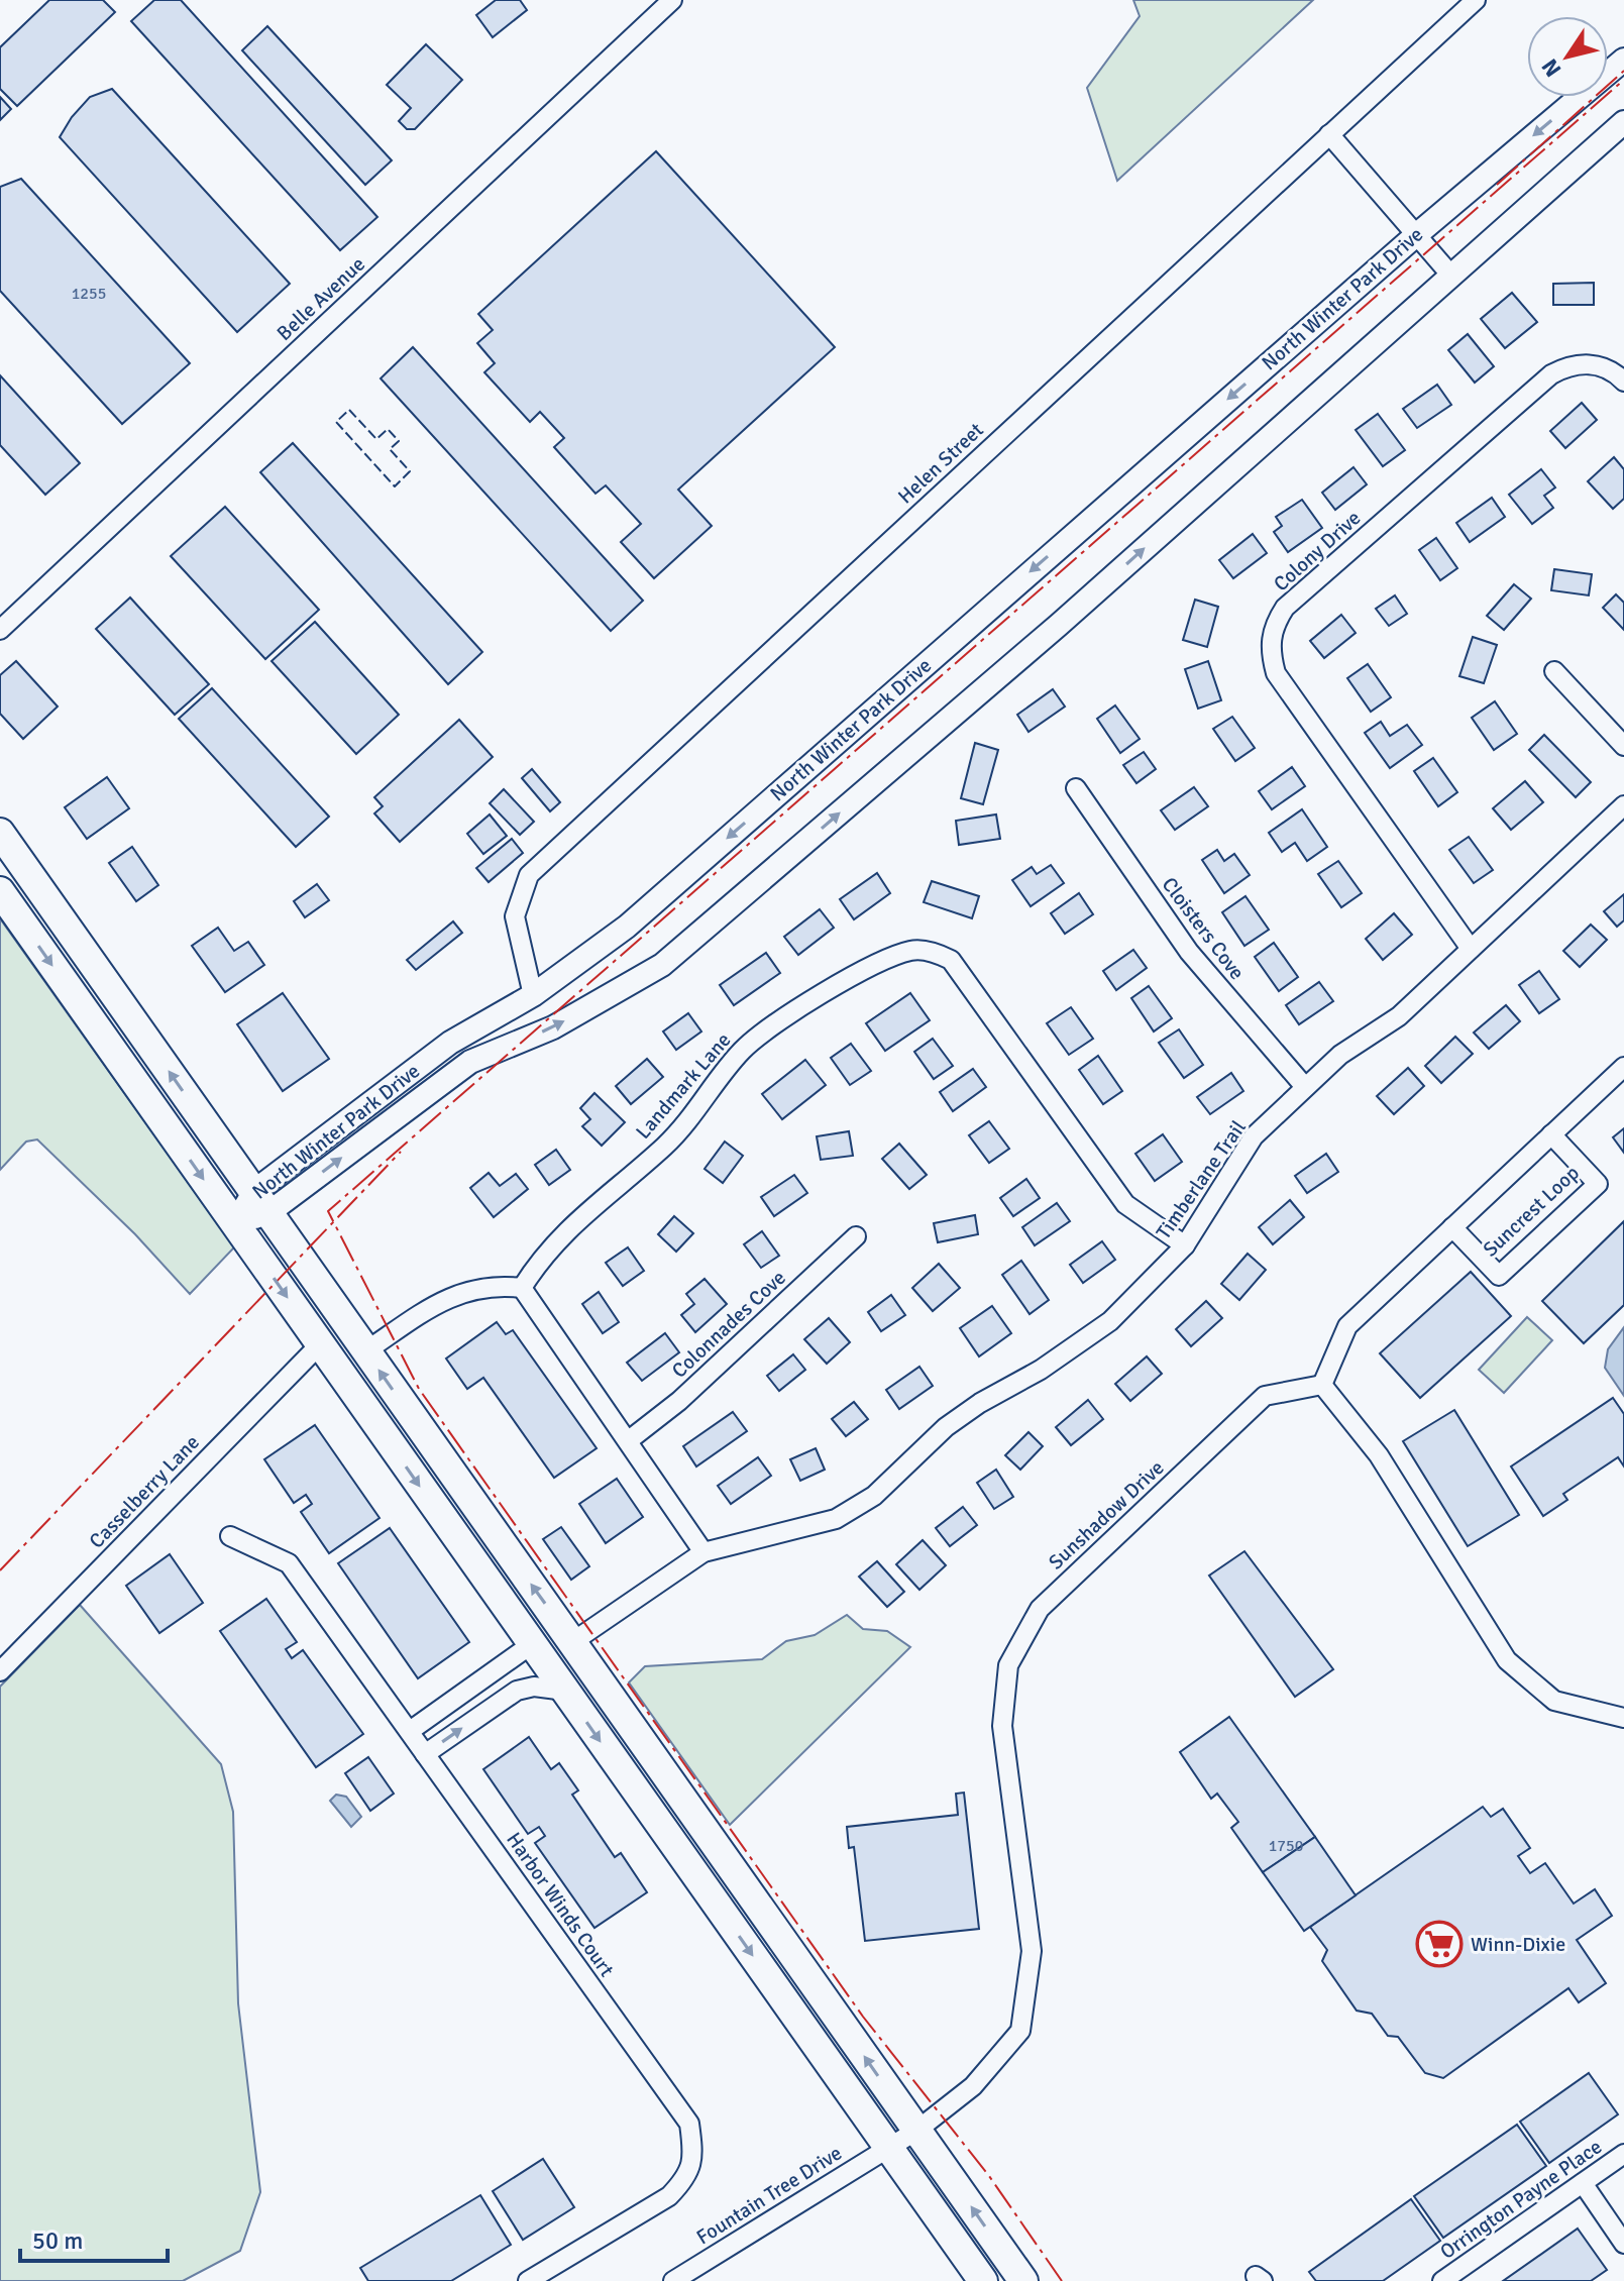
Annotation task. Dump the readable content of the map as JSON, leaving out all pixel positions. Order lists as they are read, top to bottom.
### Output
{
  "streets": {
    "street": [
      "Belle Avenue",
      "North Winter Park Drive",
      "Helen Street",
      "Colony Drive",
      "Cloisters Cove",
      "Landmark Lane",
      "Timberlane Trail",
      "Suncrest Loop",
      "Colonnades Cove",
      "Casselberry Lane",
      "Sunshadow Drive",
      "Harbor Winds Court",
      "Fountain Tree Drive",
      "Orrington Payne Place"
    ]
  },
  "crossings": [
    ["North Winter Park Drive", "Helen Street"],
    ["Colony Drive", "Timberlane Trail"],
    ["Cloisters Cove", "Timberlane Trail"],
    ["Landmark Lane", "Timberlane Trail"],
    ["Suncrest Loop", "Sunshadow Drive"],
    ["Sunshadow Drive", "Fountain Tree Drive"]
  ],
  "places": {
    "supermarket": ["Winn-Dixie"]
  },
  "house_numbers": ["1255", "1750"],
  "scale_bar": "50 m",
  "north": "bottom left"
}
